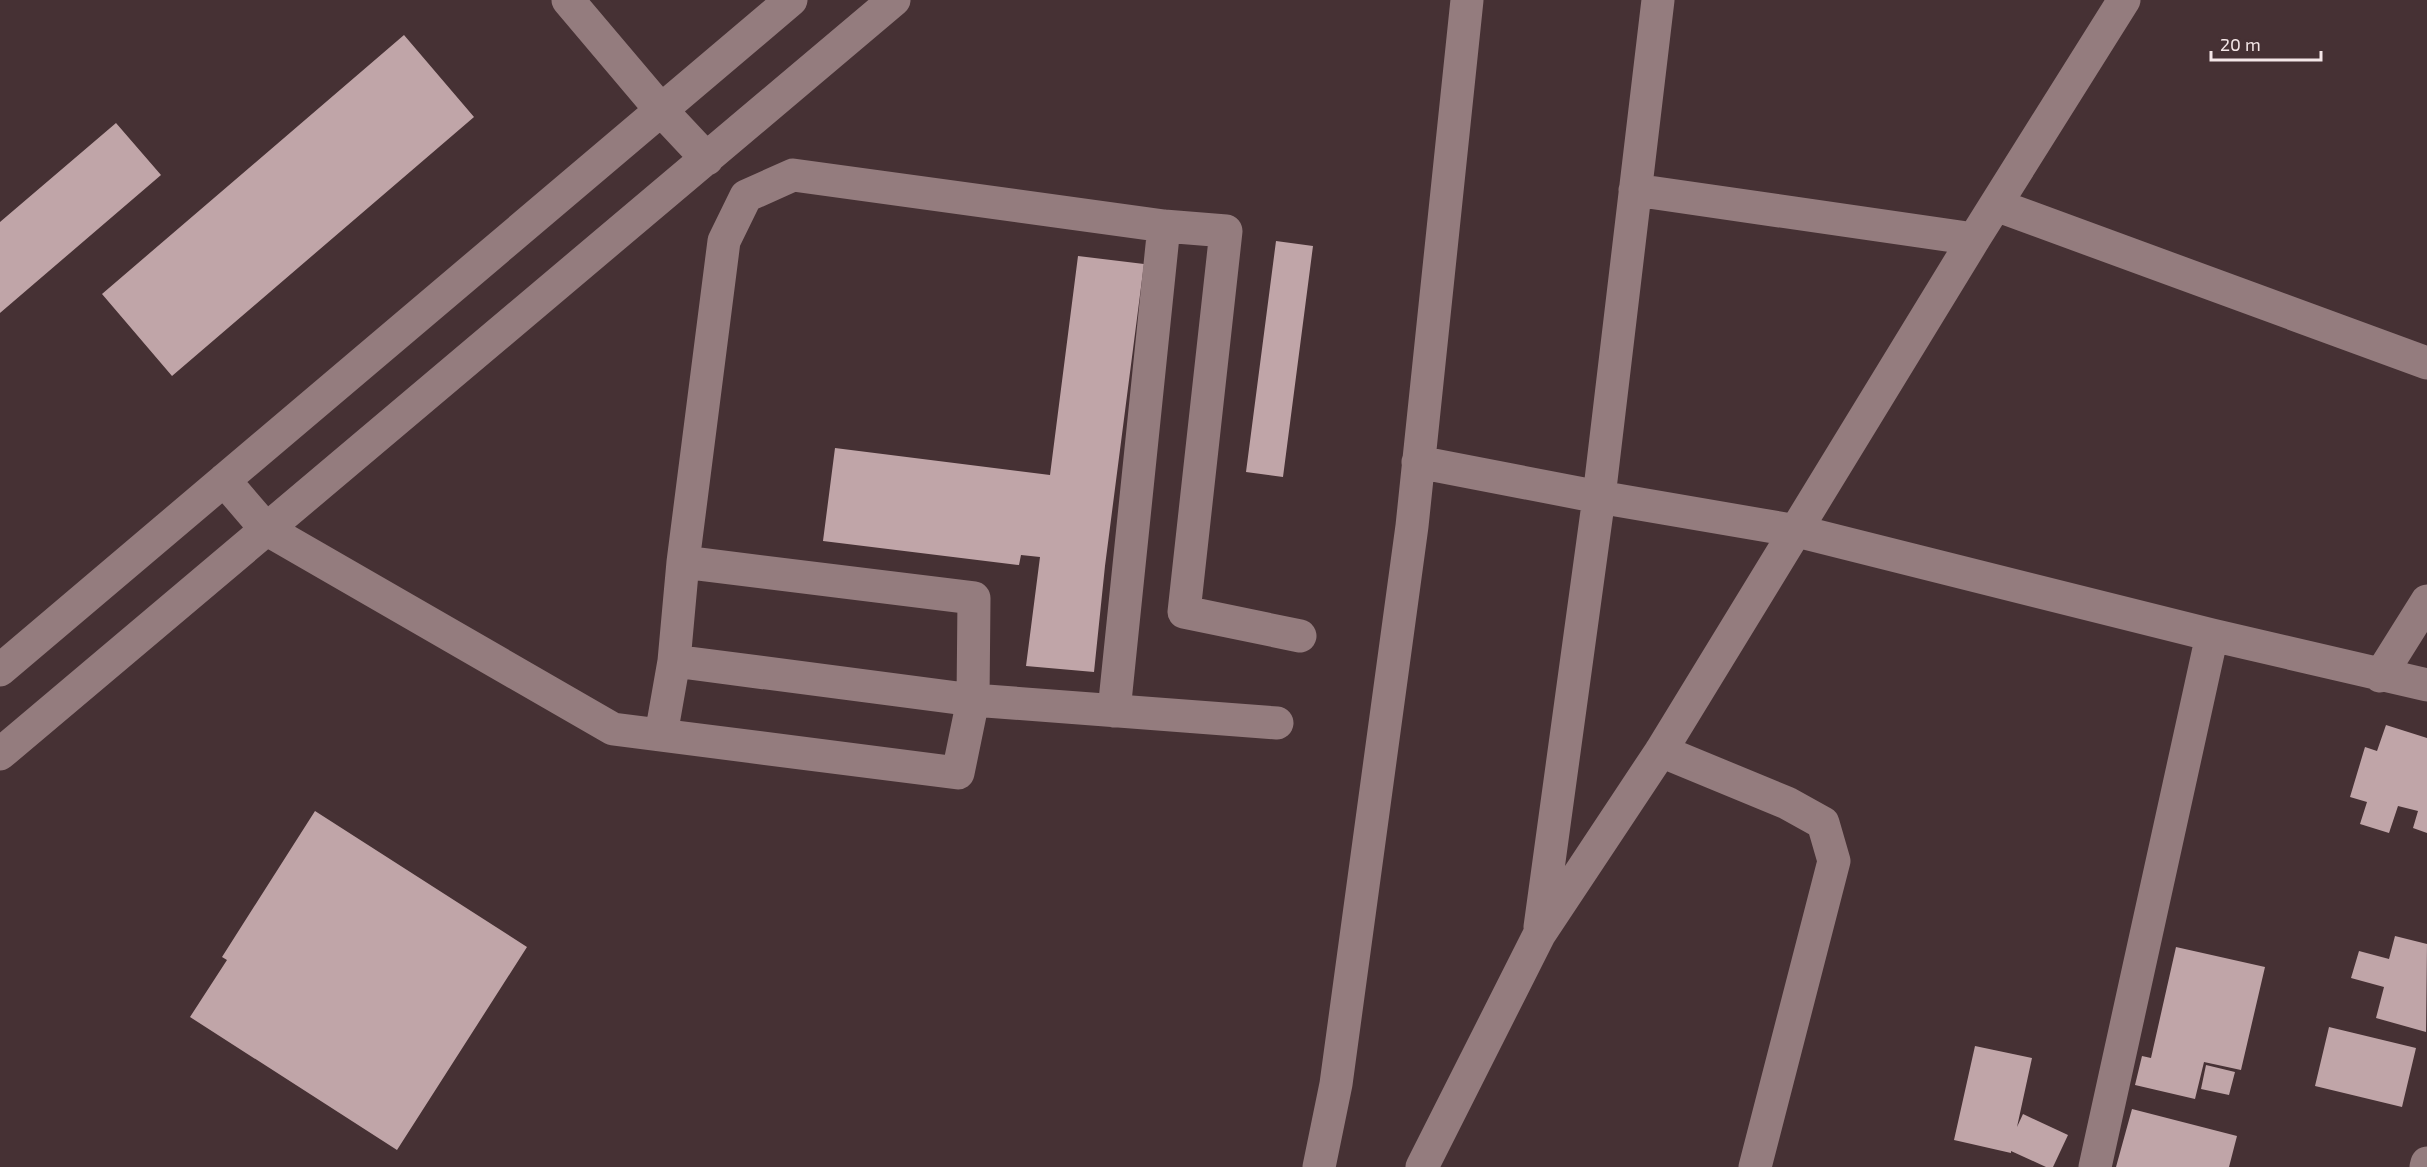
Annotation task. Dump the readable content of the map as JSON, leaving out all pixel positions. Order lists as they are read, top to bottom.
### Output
{
  "scale_bar": "20 m"
}
